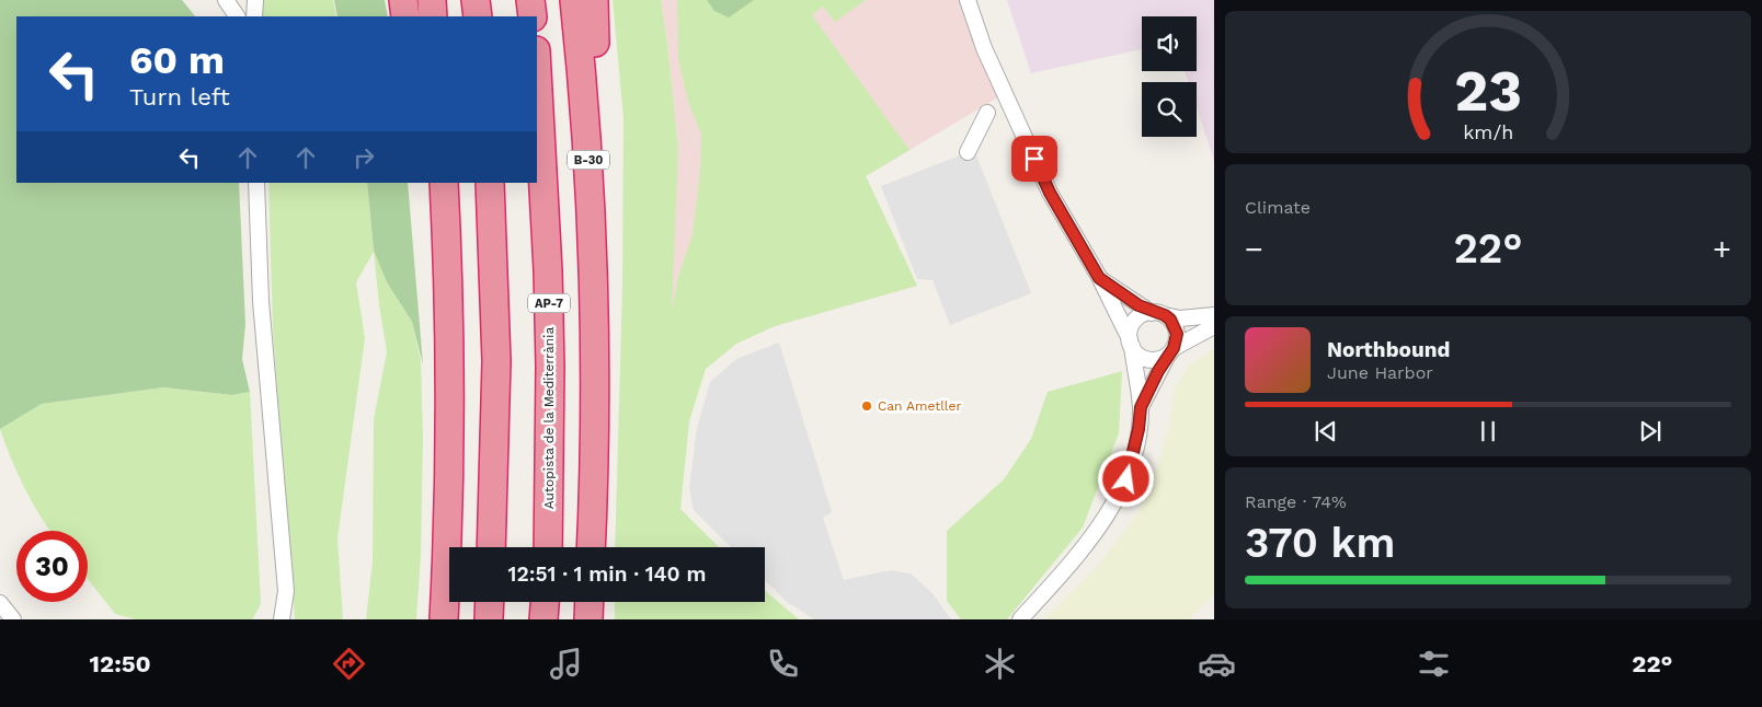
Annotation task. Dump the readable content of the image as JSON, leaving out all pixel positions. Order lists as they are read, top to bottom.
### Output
{
  "streets": {
    "highway": ["B-30", "AP-7", "Autopista de la Mediterrània"]
  },
  "places": ["Can Ametller"],
  "page": {
    "turn": ["60 m", "Turn left"],
    "tile": [
      "Climate",
      ["Range · 74%", "370 km"]
    ],
    "heat": ["−", "22°", "+"],
    "song": ["Northbound", "June Harbor"],
    "limit": "30",
    "trip": "12:51 · 1 min · 140 m",
    "tabs": ["12:50", "22°"],
    "gauge": ["23", "km/h"]
  }
}
